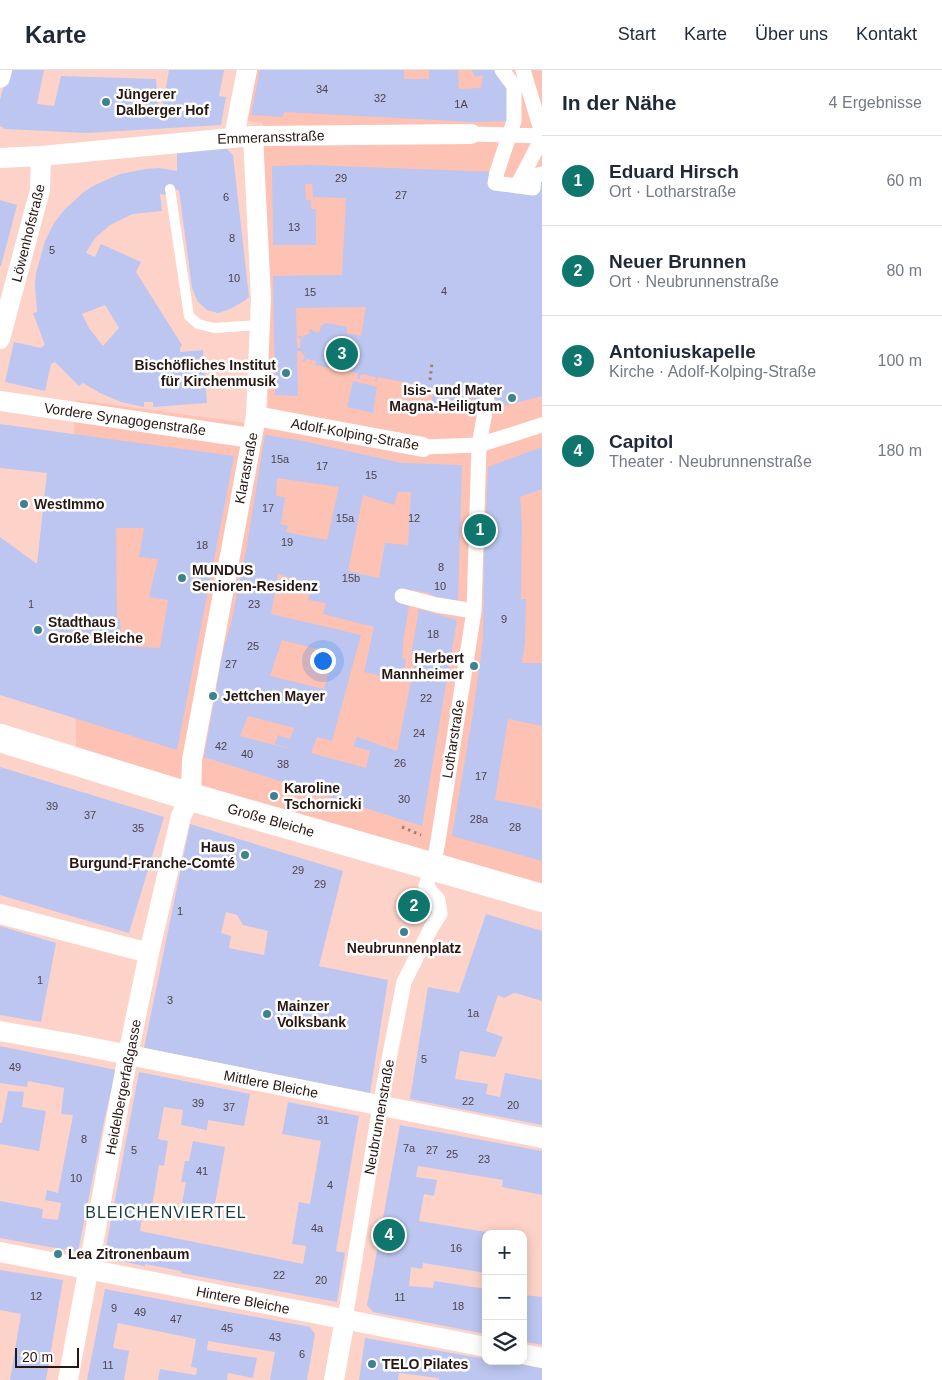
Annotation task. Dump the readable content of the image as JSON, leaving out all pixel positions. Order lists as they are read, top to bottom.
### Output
{
  "streets": {
    "main road": ["Große Bleiche"],
    "street": [
      "Emmeransstraße",
      "Löwenhofstraße",
      "Vordere Synagogenstraße",
      "Adolf-Kolping-Straße",
      "Klarastraße",
      "Lotharstraße",
      "Mittlere Bleiche",
      "Heidelbergerfaßgasse",
      "Neubrunnenstraße",
      "Hintere Bleiche"
    ]
  },
  "crossings": [
    ["Emmeransstraße", "Löwenhofstraße"],
    ["Emmeransstraße", "Klarastraße"],
    ["Vordere Synagogenstraße", "Klarastraße"],
    ["Adolf-Kolping-Straße", "Klarastraße"],
    ["Adolf-Kolping-Straße", "Lotharstraße"],
    ["Klarastraße", "Große Bleiche"],
    ["Klarastraße", "Heidelbergerfaßgasse"],
    ["Lotharstraße", "Große Bleiche"],
    ["Lotharstraße", "Neubrunnenstraße"],
    ["Große Bleiche", "Heidelbergerfaßgasse"],
    ["Große Bleiche", "Neubrunnenstraße"],
    ["Mittlere Bleiche", "Heidelbergerfaßgasse"],
    ["Mittlere Bleiche", "Neubrunnenstraße"],
    ["Heidelbergerfaßgasse", "Hintere Bleiche"],
    ["Neubrunnenstraße", "Hintere Bleiche"]
  ],
  "districts": ["BLEICHENVIERTEL"],
  "places": [
    "Jüngerer Dalberger Hof",
    "Bischöfliches Institut für Kirchenmusik",
    "Isis- und Mater Magna-Heiligtum",
    "WestImmo",
    "MUNDUS Senioren-Residenz",
    "Stadthaus Große Bleiche",
    "Herbert Mannheimer",
    "Jettchen Mayer",
    "Karoline Tschornicki",
    "Haus Burgund-Franche-Comté",
    "Neubrunnenplatz",
    "Mainzer Volksbank",
    "Lea Zitronenbaum",
    "TELO Pilates"
  ],
  "house_numbers": [
    "34",
    "32",
    "1A",
    "29",
    "27",
    "6",
    "13",
    "8",
    "5",
    "10",
    "4",
    "15",
    "15a",
    "17",
    "15",
    "17",
    "15a",
    "12",
    "19",
    "18",
    "8",
    "15b",
    "10",
    "1",
    "23",
    "9",
    "18",
    "25",
    "27",
    "22",
    "24",
    "42",
    "40",
    "26",
    "38",
    "17",
    "30",
    "39",
    "37",
    "28a",
    "28",
    "35",
    "29",
    "29",
    "1",
    "1",
    "3",
    "1a",
    "5",
    "49",
    "22",
    "39",
    "20",
    "37",
    "31",
    "8",
    "7a",
    "5",
    "27",
    "25",
    "23",
    "41",
    "10",
    "4",
    "4a",
    "16",
    "22",
    "20",
    "12",
    "11",
    "18",
    "9",
    "49",
    "47",
    "45",
    "43",
    "6",
    "11"
  ],
  "scale_bar": "20 m",
  "page": {
    "header": "Karte",
    "nav": [
      "Start",
      "Karte",
      "Über uns",
      "Kontakt"
    ],
    "heading": ["In der Nähe", "4 Ergebnisse"],
    "list": [
      {
        "mark": "1",
        "name": "Eduard Hirsch",
        "note": "Ort · Lotharstraße",
        "value": "60 m"
      },
      {
        "mark": "2",
        "name": "Neuer Brunnen",
        "note": "Ort · Neubrunnenstraße",
        "value": "80 m"
      },
      {
        "mark": "3",
        "name": "Antoniuskapelle",
        "note": "Kirche · Adolf-Kolping-Straße",
        "value": "100 m"
      },
      {
        "mark": "4",
        "name": "Capitol",
        "note": "Theater · Neubrunnenstraße",
        "value": "180 m"
      }
    ],
    "pins": [
      "3",
      "1",
      "2",
      "4"
    ],
    "map_buttons": ["+", "−"],
    "scale": "20 m"
  }
}
